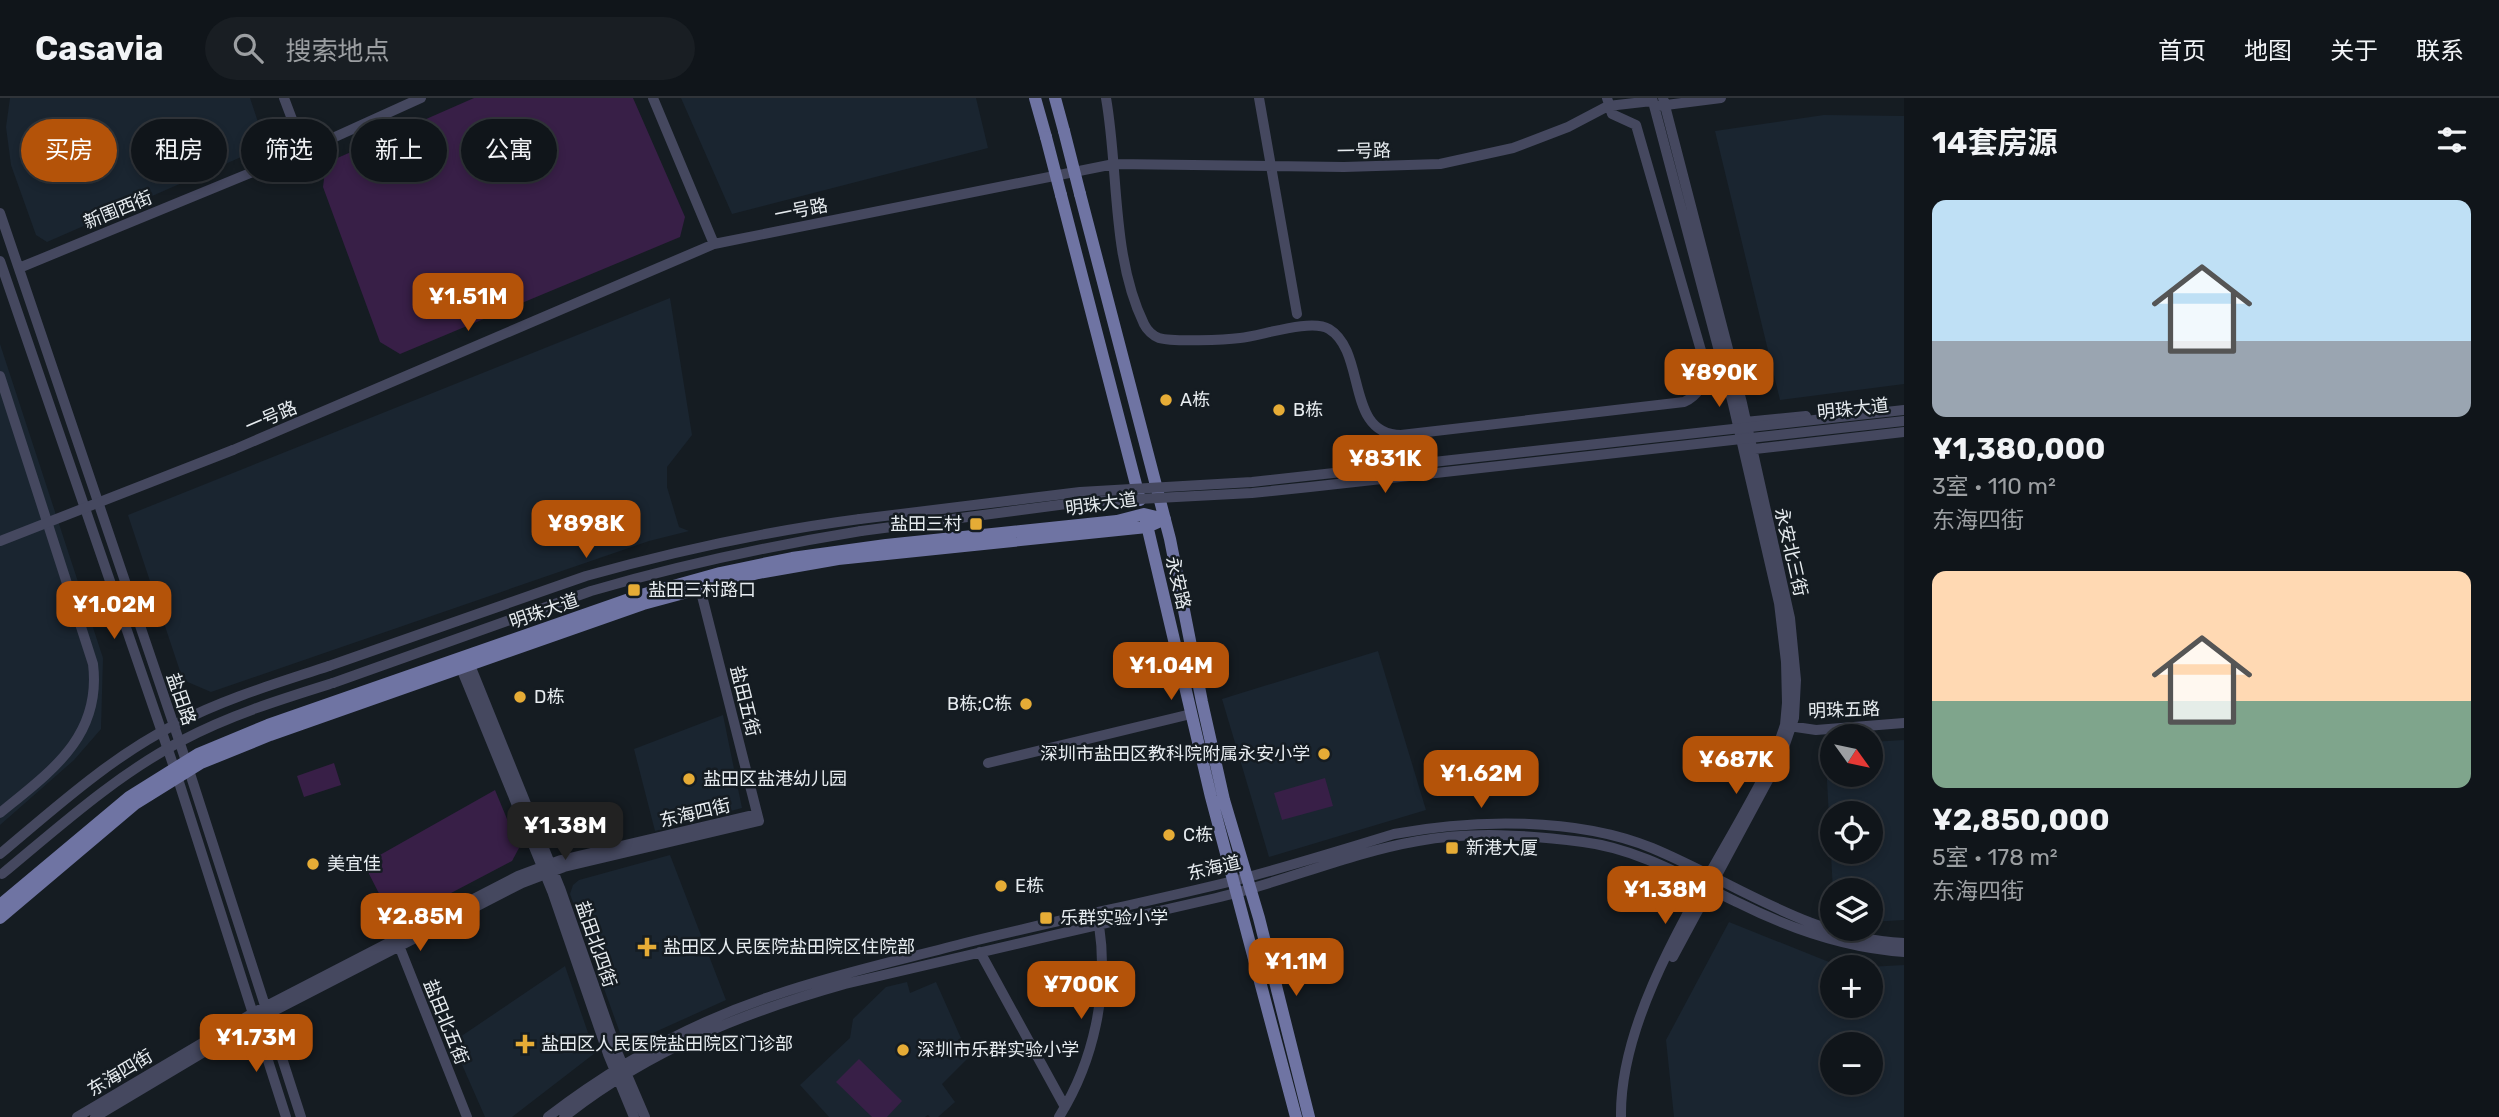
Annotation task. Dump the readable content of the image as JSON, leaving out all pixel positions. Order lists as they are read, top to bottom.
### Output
{
  "streets": {
    "main road": ["明珠大道", "永安路"],
    "street": [
      "一号路",
      "新围西街",
      "永安北三街",
      "盐田路",
      "盐田五街",
      "明珠五路",
      "东海四街",
      "东海道",
      "盐田北四街",
      "盐田北五街"
    ]
  },
  "crossings": [
    ["一号路", "永安北三街"],
    ["新围西街", "盐田路"],
    ["明珠大道", "永安北三街"],
    ["明珠大道", "永安路"],
    ["明珠大道", "盐田路"],
    ["明珠大道", "盐田五街"],
    ["明珠大道", "盐田北四街"],
    ["永安北三街", "明珠五路"],
    ["永安北三街", "东海道"],
    ["永安路", "东海道"],
    ["盐田路", "东海四街"],
    ["盐田五街", "东海四街"],
    ["东海四街", "盐田北四街"],
    ["东海四街", "盐田北五街"],
    ["东海道", "盐田北四街"]
  ],
  "places": {
    "other": [
      "A栋",
      "B栋",
      "D栋",
      "B栋;C栋",
      "深圳市盐田区教科院附属永安小学",
      "盐田区盐港幼儿园",
      "C栋",
      "美宜佳",
      "E栋",
      "深圳市乐群实验小学"
    ],
    "transit": [
      "盐田三村",
      "盐田三村路口",
      "新港大厦",
      "乐群实验小学"
    ],
    "health": ["盐田区人民医院盐田院区住院部", "盐田区人民医院盐田院区门诊部"]
  },
  "north": "bottom right",
  "page": {
    "header": "Casavia",
    "search": "搜索地点",
    "nav": [
      "首页",
      "地图",
      "关于",
      "联系"
    ],
    "heading": "14套房源",
    "chip": [
      "买房",
      "租房",
      "筛选",
      "新上",
      "公寓"
    ],
    "list": [
      {
        "name": "¥1,380,000",
        "note": "3室 · 110 m² · 东海四街"
      },
      {
        "name": "¥2,850,000",
        "note": "5室 · 178 m² · 东海四街"
      }
    ],
    "price": [
      "¥1.51M",
      "¥890K",
      "¥831K",
      "¥898K",
      "¥1.02M",
      "¥1.04M",
      "¥687K",
      "¥1.62M",
      "¥1.38M",
      "¥1.38M",
      "¥2.85M",
      "¥1.1M",
      "¥700K",
      "¥1.73M"
    ],
    "map_buttons": ["+", "−"]
  }
}
